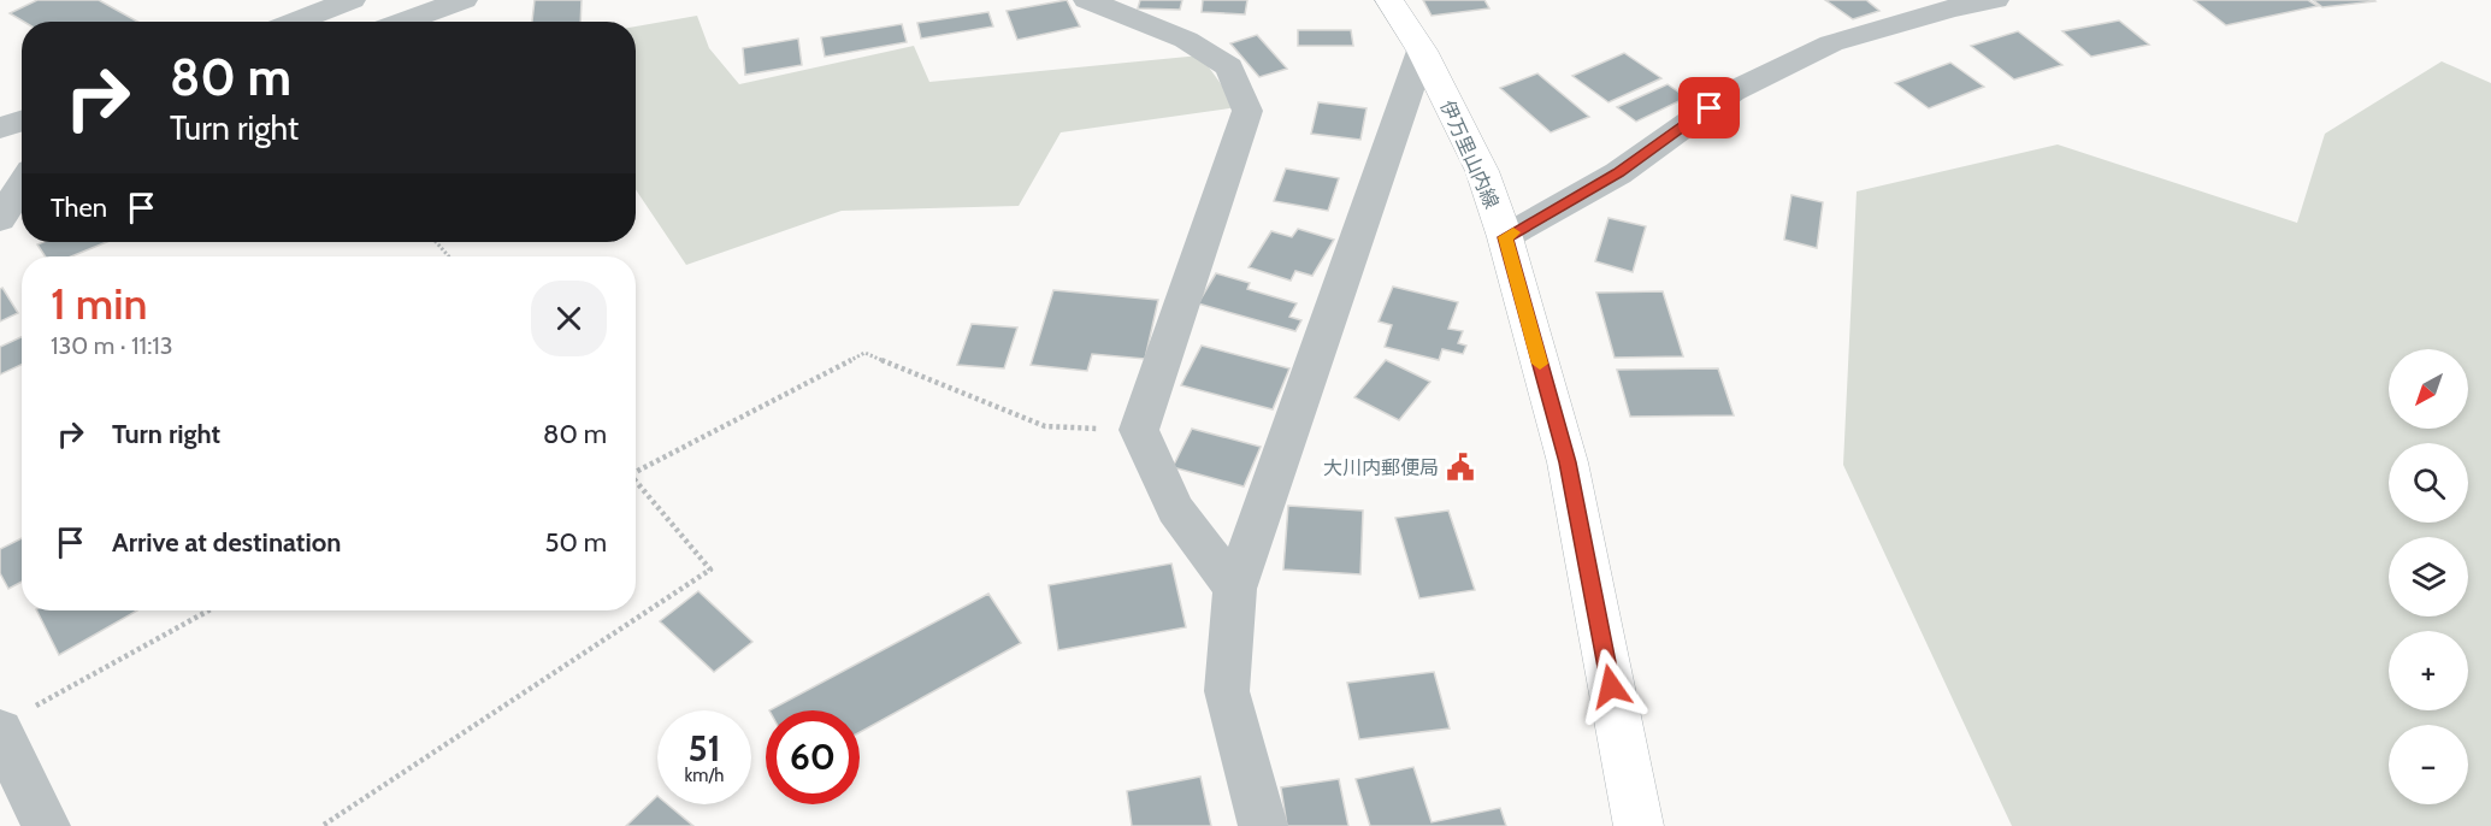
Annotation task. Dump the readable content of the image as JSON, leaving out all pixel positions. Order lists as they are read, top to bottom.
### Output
{
  "streets": {
    "main road": ["伊万里山内線"]
  },
  "places": {
    "public building": ["大川内郵便局"]
  },
  "north": "bottom left",
  "page": {
    "turn": ["80 m", "Turn right"],
    "then": "Then",
    "heading": ["1 min", "130 m · 11:13"],
    "map_buttons": ["+", "−"],
    "list": [
      {
        "name": "Turn right",
        "value": "80 m"
      },
      {
        "name": "Arrive at destination",
        "value": "50 m"
      }
    ],
    "speed": "51 km/h",
    "limit": "60"
  }
}
